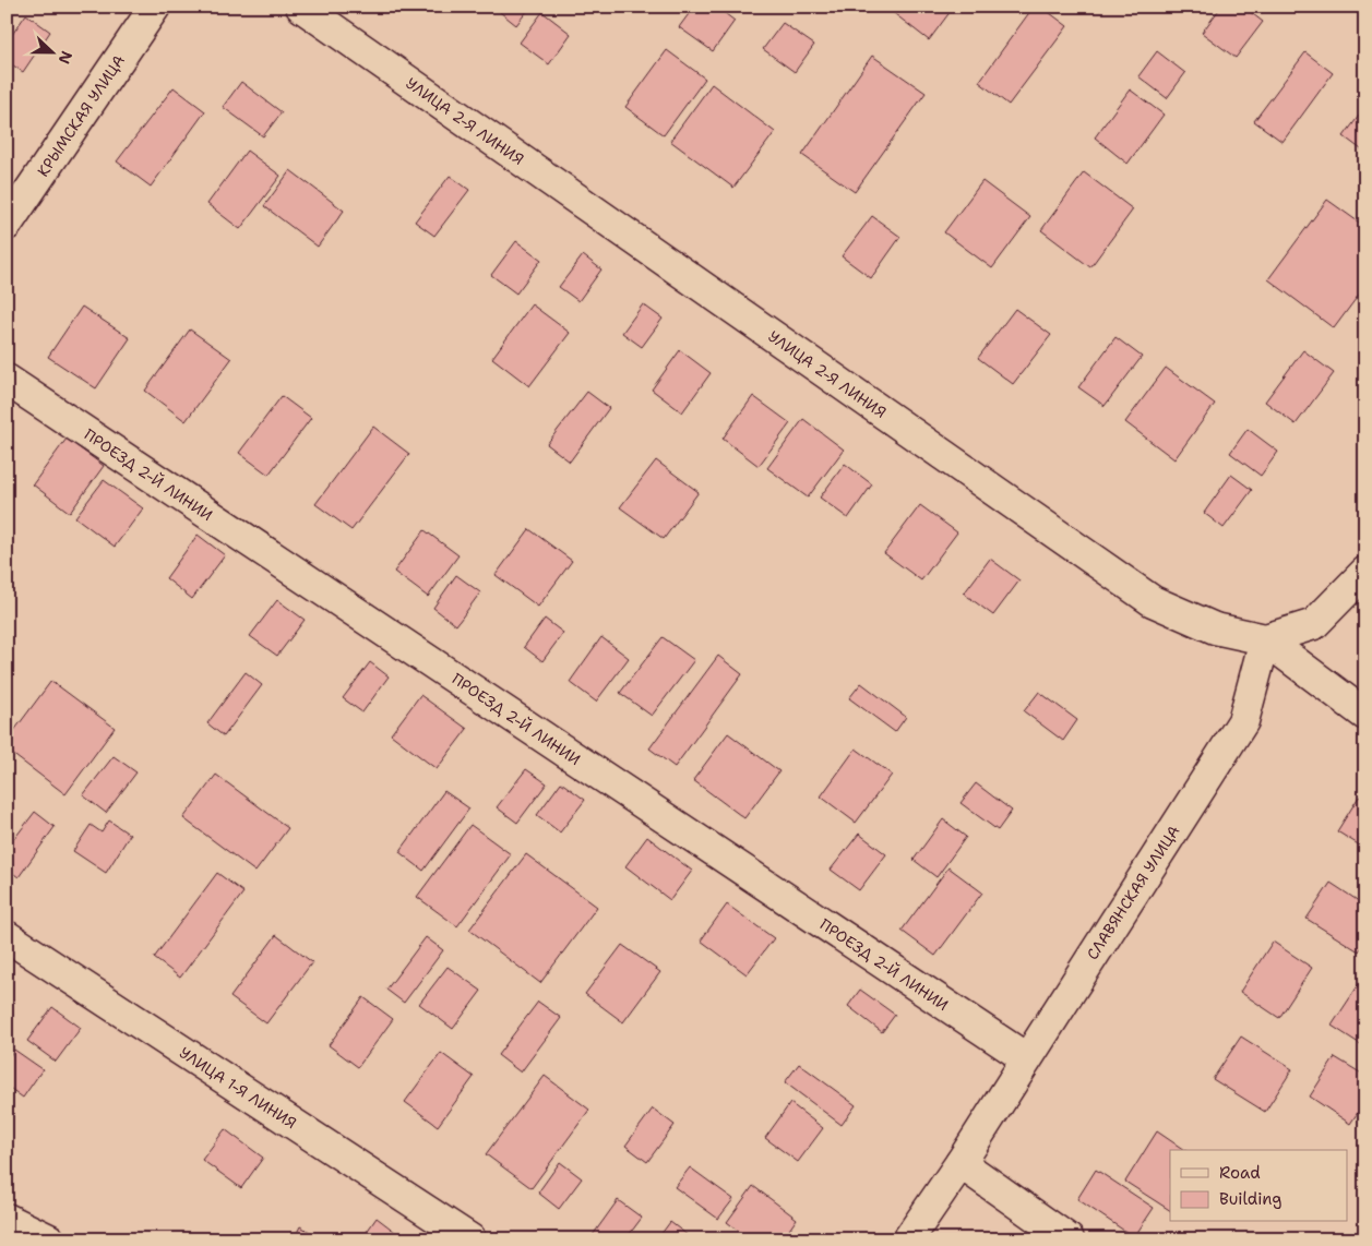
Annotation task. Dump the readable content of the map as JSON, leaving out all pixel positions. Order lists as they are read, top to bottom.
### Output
{
  "streets": {
    "street": [
      "КРЫМСКАЯ УЛИЦА",
      "УЛИЦА 2-Я ЛИНИЯ",
      "ПРОЕЗД 2-Й ЛИНИИ",
      "СЛАВЯНСКАЯ УЛИЦА",
      "УЛИЦА 1-Я ЛИНИЯ"
    ]
  },
  "crossings": [
    ["УЛИЦА 2-Я ЛИНИЯ", "СЛАВЯНСКАЯ УЛИЦА"],
    ["ПРОЕЗД 2-Й ЛИНИИ", "СЛАВЯНСКАЯ УЛИЦА"]
  ],
  "legend": ["Road", "Building"],
  "north": "right"
}
